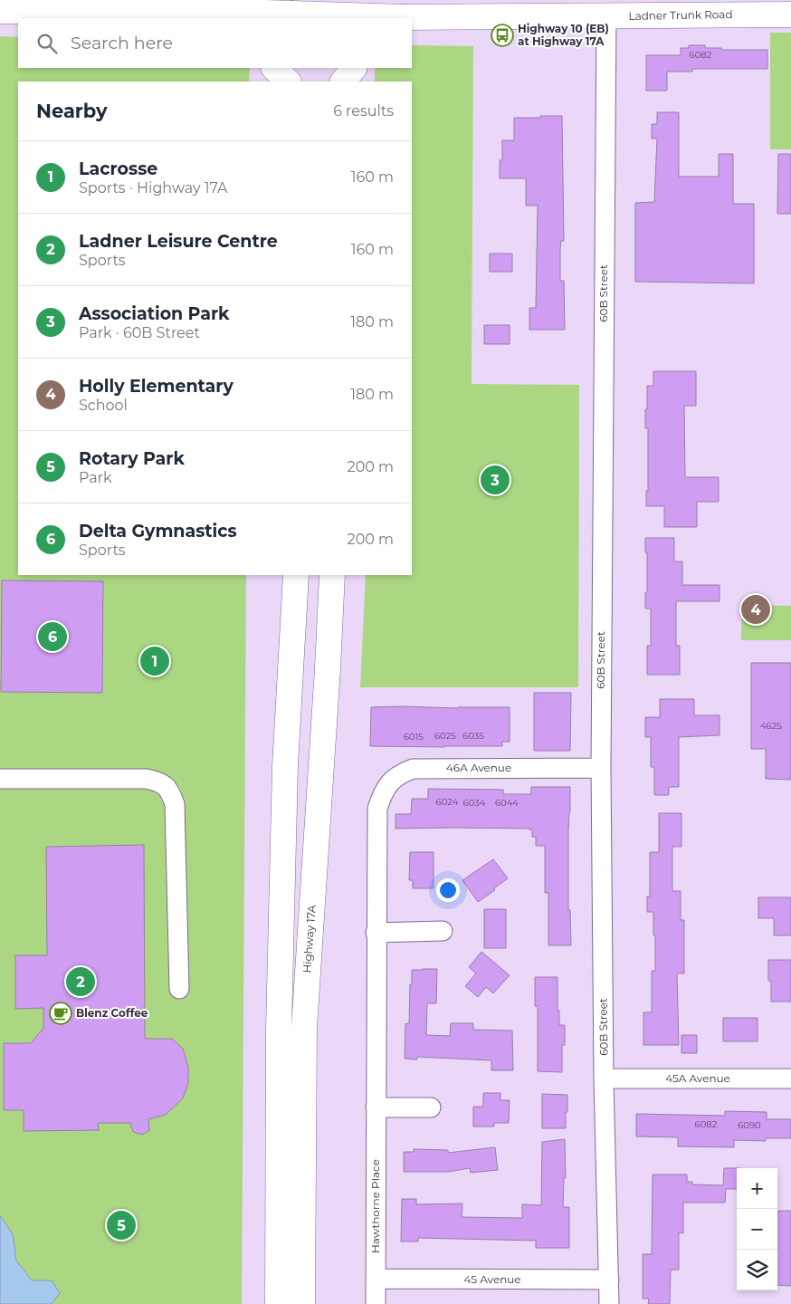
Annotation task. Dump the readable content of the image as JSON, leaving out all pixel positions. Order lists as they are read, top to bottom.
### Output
{
  "streets": {
    "main road": ["Ladner Trunk Road", "Highway 17A"],
    "street": [
      "60B Street",
      "46A Avenue",
      "45A Avenue",
      "Hawthorne Place",
      "45 Avenue"
    ]
  },
  "crossings": [
    ["Ladner Trunk Road", "60B Street"],
    ["60B Street", "46A Avenue"],
    ["60B Street", "45A Avenue"],
    ["60B Street", "45 Avenue"],
    ["46A Avenue", "Hawthorne Place"],
    ["Hawthorne Place", "45 Avenue"]
  ],
  "places": {
    "bus stop": ["Highway 10 (EB) at Highway 17A"],
    "cafe": ["Blenz Coffee"]
  },
  "house_numbers": [
    "6082",
    "4625",
    "6025",
    "6035",
    "6015",
    "6024",
    "6034",
    "6044",
    "6082",
    "6090"
  ],
  "page": {
    "search": "Search here",
    "heading": ["Nearby", "6 results"],
    "list": [
      {
        "mark": "1",
        "name": "Lacrosse",
        "note": "Sports · Highway 17A",
        "value": "160 m"
      },
      {
        "mark": "2",
        "name": "Ladner Leisure Centre",
        "note": "Sports",
        "value": "160 m"
      },
      {
        "mark": "3",
        "name": "Association Park",
        "note": "Park · 60B Street",
        "value": "180 m"
      },
      {
        "mark": "4",
        "name": "Holly Elementary",
        "note": "School",
        "value": "180 m"
      },
      {
        "mark": "5",
        "name": "Rotary Park",
        "note": "Park",
        "value": "200 m"
      },
      {
        "mark": "6",
        "name": "Delta Gymnastics",
        "note": "Sports",
        "value": "200 m"
      }
    ],
    "pins": [
      "3",
      "4",
      "6",
      "1",
      "2",
      "5"
    ],
    "map_buttons": ["+", "−"]
  }
}
